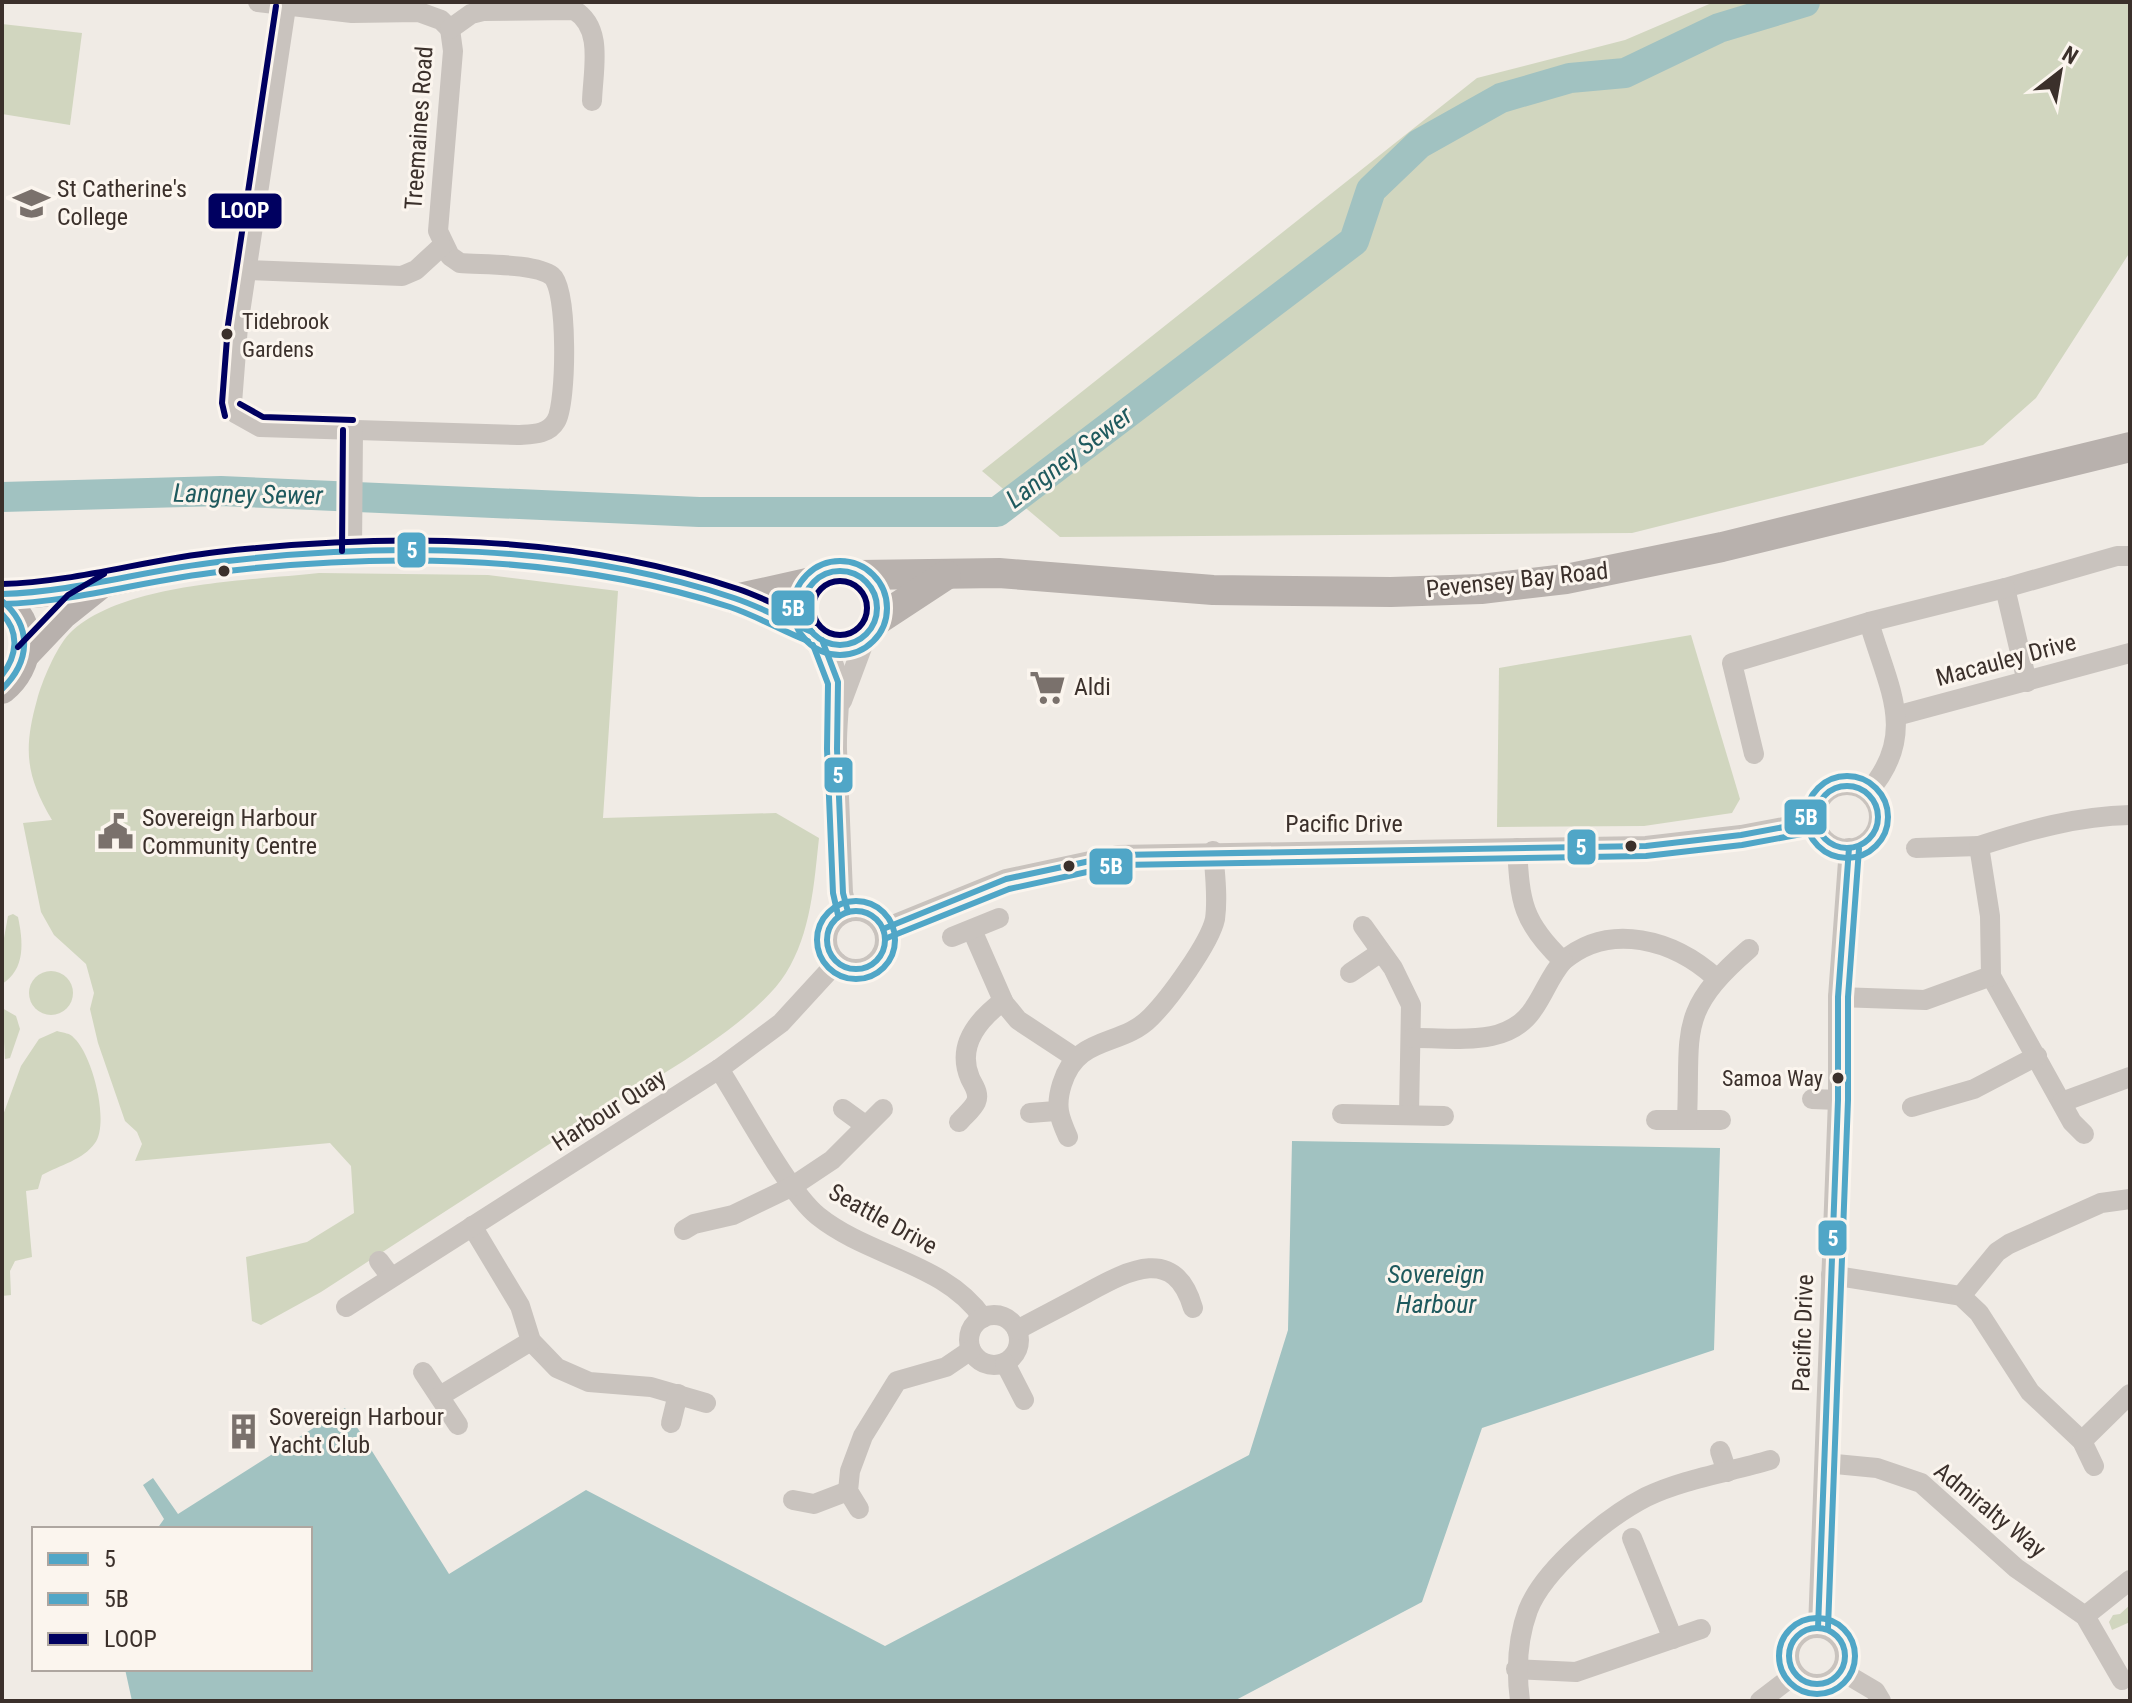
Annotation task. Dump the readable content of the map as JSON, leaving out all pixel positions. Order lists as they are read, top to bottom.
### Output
{
  "streets": {
    "main road": ["Pevensey Bay Road"],
    "street": [
      "Treemaines Road",
      "Macauley Drive",
      "Pacific Drive",
      "Harbour Quay",
      "Seattle Drive",
      "Admiralty Way"
    ]
  },
  "crossings": [
    ["Pacific Drive", "Harbour Quay"],
    ["Pacific Drive", "Admiralty Way"],
    ["Harbour Quay", "Seattle Drive"]
  ],
  "water": ["Langney Sewer", "Sovereign Harbour"],
  "places": {
    "school or university": ["St Catherine's College"],
    "other": ["Tidebrook Gardens", "Samoa Way"],
    "supermarket": ["Aldi"],
    "public building": ["Sovereign Harbour Community Centre"],
    "building": ["Sovereign Harbour Yacht Club"]
  },
  "lines": ["transit line LOOP", "transit line 5", "transit line 5B"],
  "legend": ["5", "5B", "LOOP"],
  "north": "top right"
}
